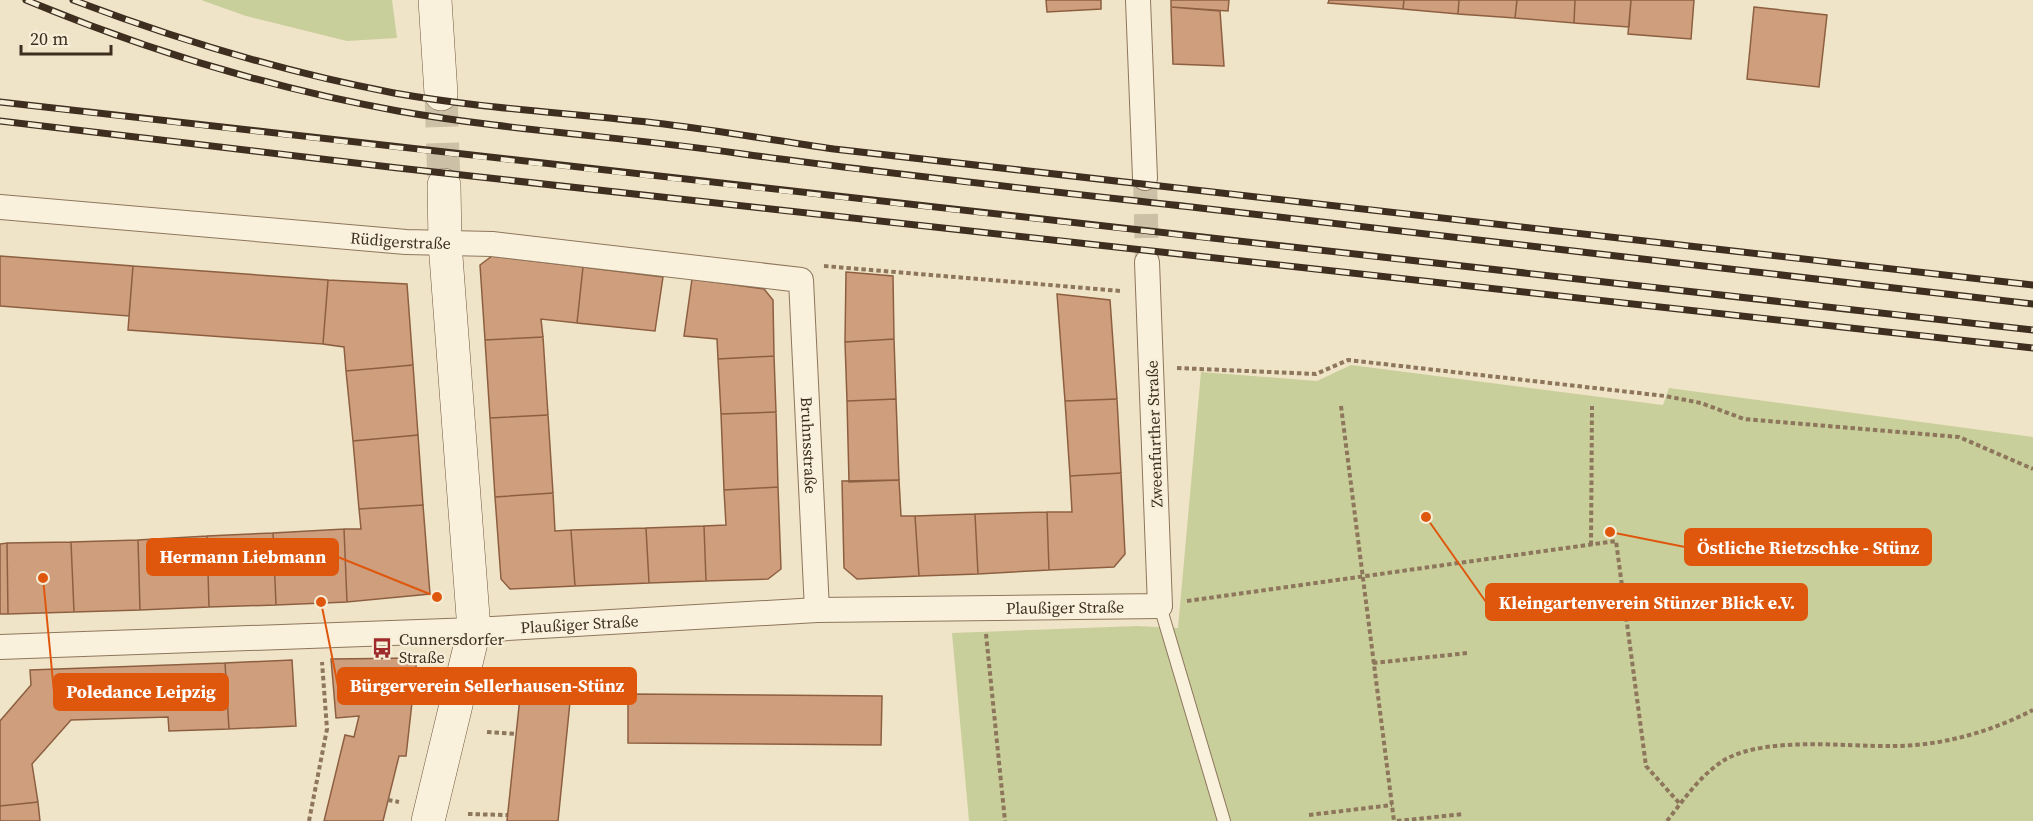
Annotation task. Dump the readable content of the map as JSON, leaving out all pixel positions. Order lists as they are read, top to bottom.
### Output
{
  "streets": {
    "street": [
      "Rüdigerstraße",
      "Zweenfurther Straße",
      "Bruhnsstraße",
      "Plaußiger Straße"
    ]
  },
  "crossings": [
    ["Rüdigerstraße", "Bruhnsstraße"],
    ["Zweenfurther Straße", "Plaußiger Straße"],
    ["Bruhnsstraße", "Plaußiger Straße"]
  ],
  "places": {
    "other": [
      "Kleingartenverein Stünzer Blick e.V.",
      "Östliche Rietzschke - Stünz",
      "Poledance Leipzig",
      "Hermann Liebmann",
      "Bürgerverein Sellerhausen-Stünz"
    ],
    "bus stop": ["Cunnersdorfer Straße"]
  },
  "scale_bar": "20 m"
}
